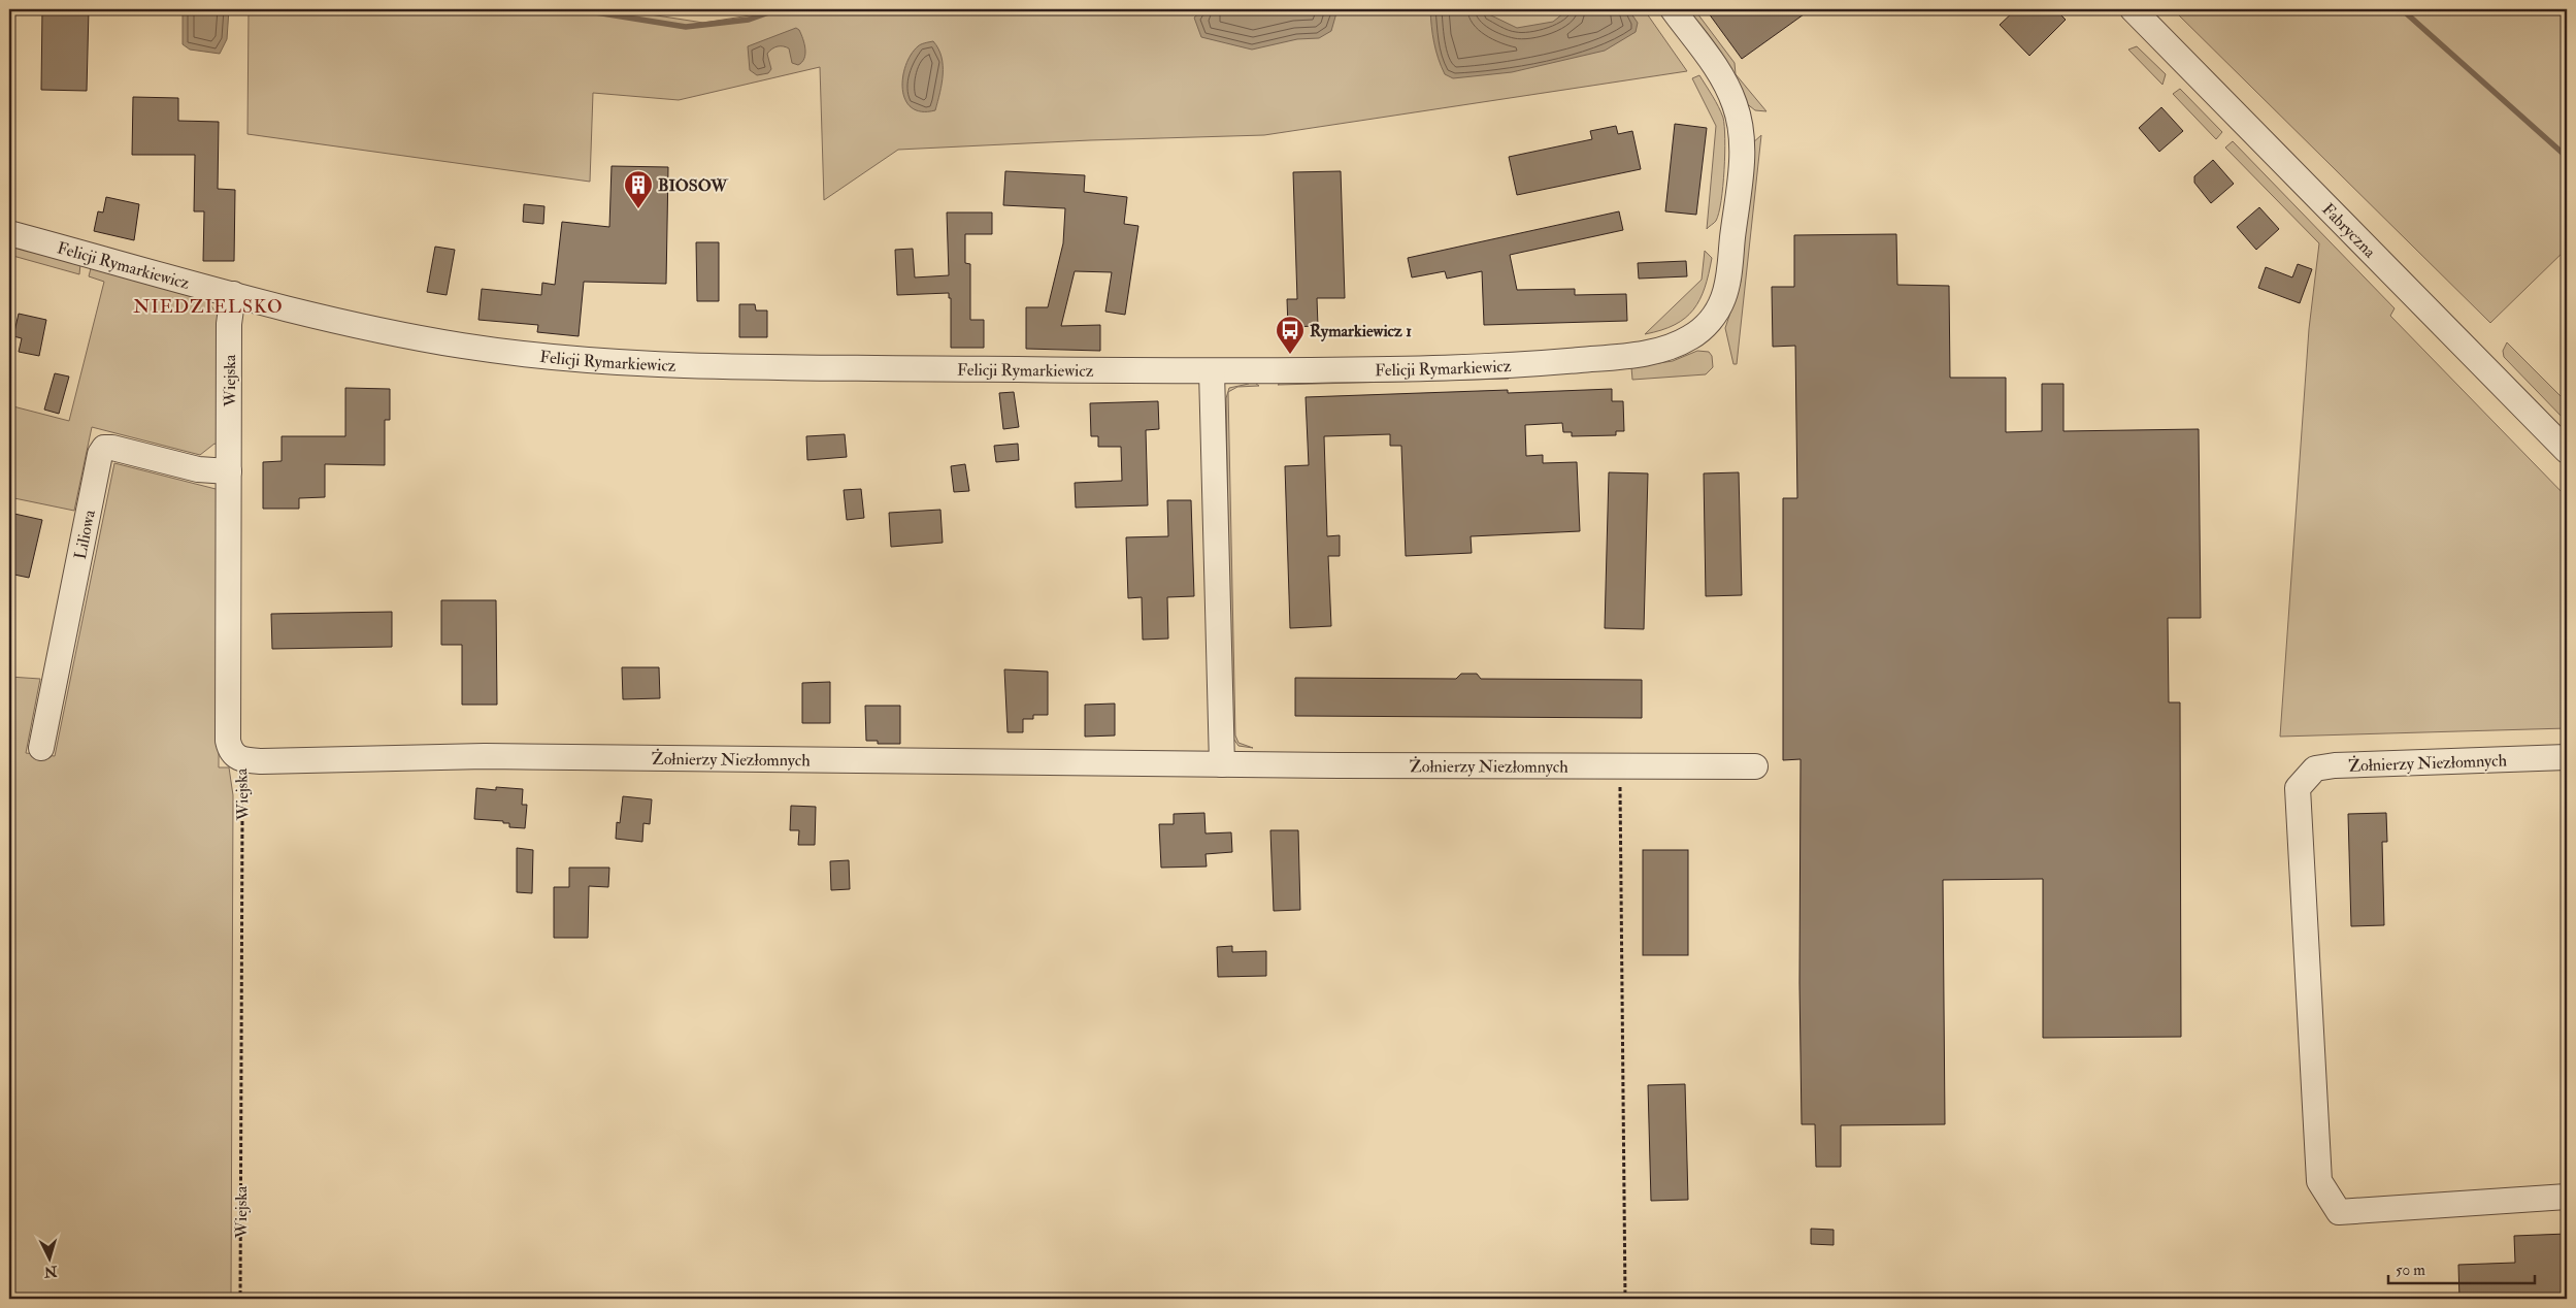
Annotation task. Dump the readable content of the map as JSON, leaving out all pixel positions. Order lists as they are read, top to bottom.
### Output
{
  "streets": {
    "street": [
      "Fabryczna",
      "Felicji Rymarkiewicz",
      "Wiejska",
      "Liliowa",
      "Żołnierzy Niezłomnych"
    ]
  },
  "crossings": [
    ["Felicji Rymarkiewicz", "Wiejska"],
    ["Wiejska", "Liliowa"],
    ["Wiejska", "Żołnierzy Niezłomnych"]
  ],
  "districts": ["NIEDZIELSKO"],
  "places": {
    "building": ["BIOSOW"],
    "bus stop": ["Rymarkiewicz 1"]
  },
  "scale_bar": "50 m",
  "north": "bottom"
}
